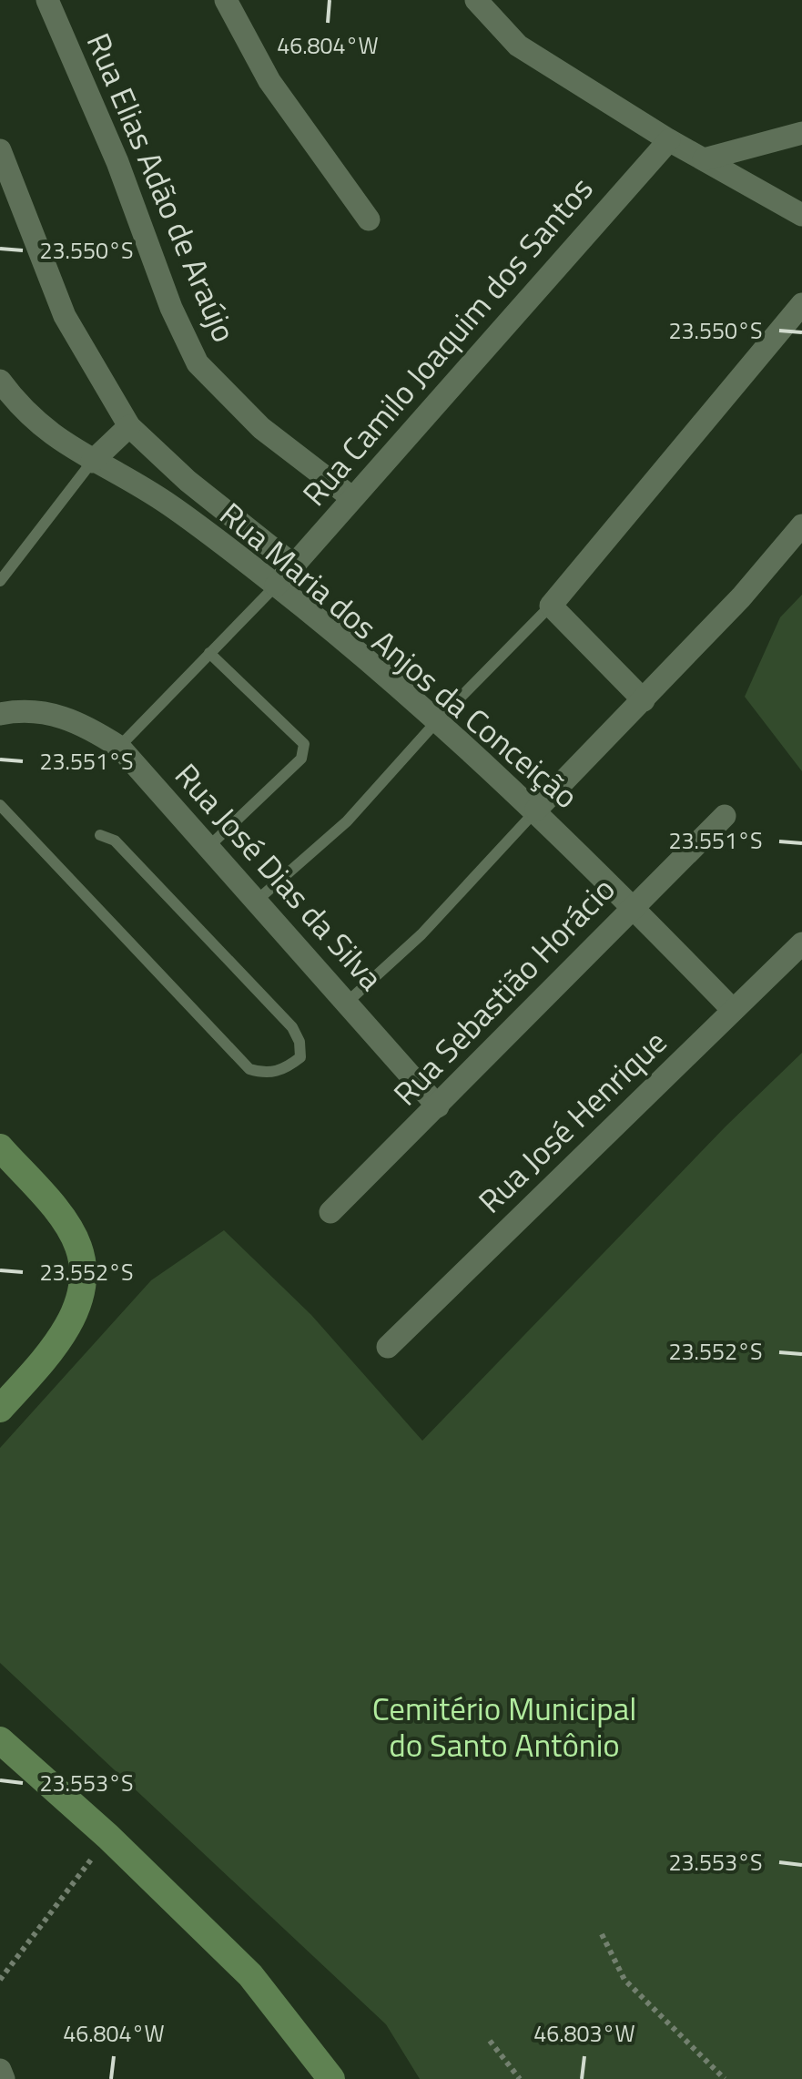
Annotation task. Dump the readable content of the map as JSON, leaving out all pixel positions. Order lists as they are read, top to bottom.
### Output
{
  "streets": {
    "street": [
      "Rua Elias Adão de Araújo",
      "Rua Camilo Joaquim dos Santos",
      "Rua Maria dos Anjos da Conceição",
      "Rua José Dias da Silva",
      "Rua Sebastião Horácio",
      "Rua José Henrique"
    ]
  },
  "crossings": [
    ["Rua Elias Adão de Araújo", "Rua Camilo Joaquim dos Santos"],
    ["Rua Camilo Joaquim dos Santos", "Rua Maria dos Anjos da Conceição"],
    ["Rua Maria dos Anjos da Conceição", "Rua Sebastião Horácio"],
    ["Rua Maria dos Anjos da Conceição", "Rua José Henrique"],
    ["Rua José Dias da Silva", "Rua Sebastião Horácio"]
  ],
  "parks": ["Cemitério Municipal do Santo Antônio"],
  "coordinates": [
    "46.804°W",
    "23.550°S",
    "23.551°S",
    "23.552°S",
    "23.553°S",
    "46.803°W"
  ]
}
